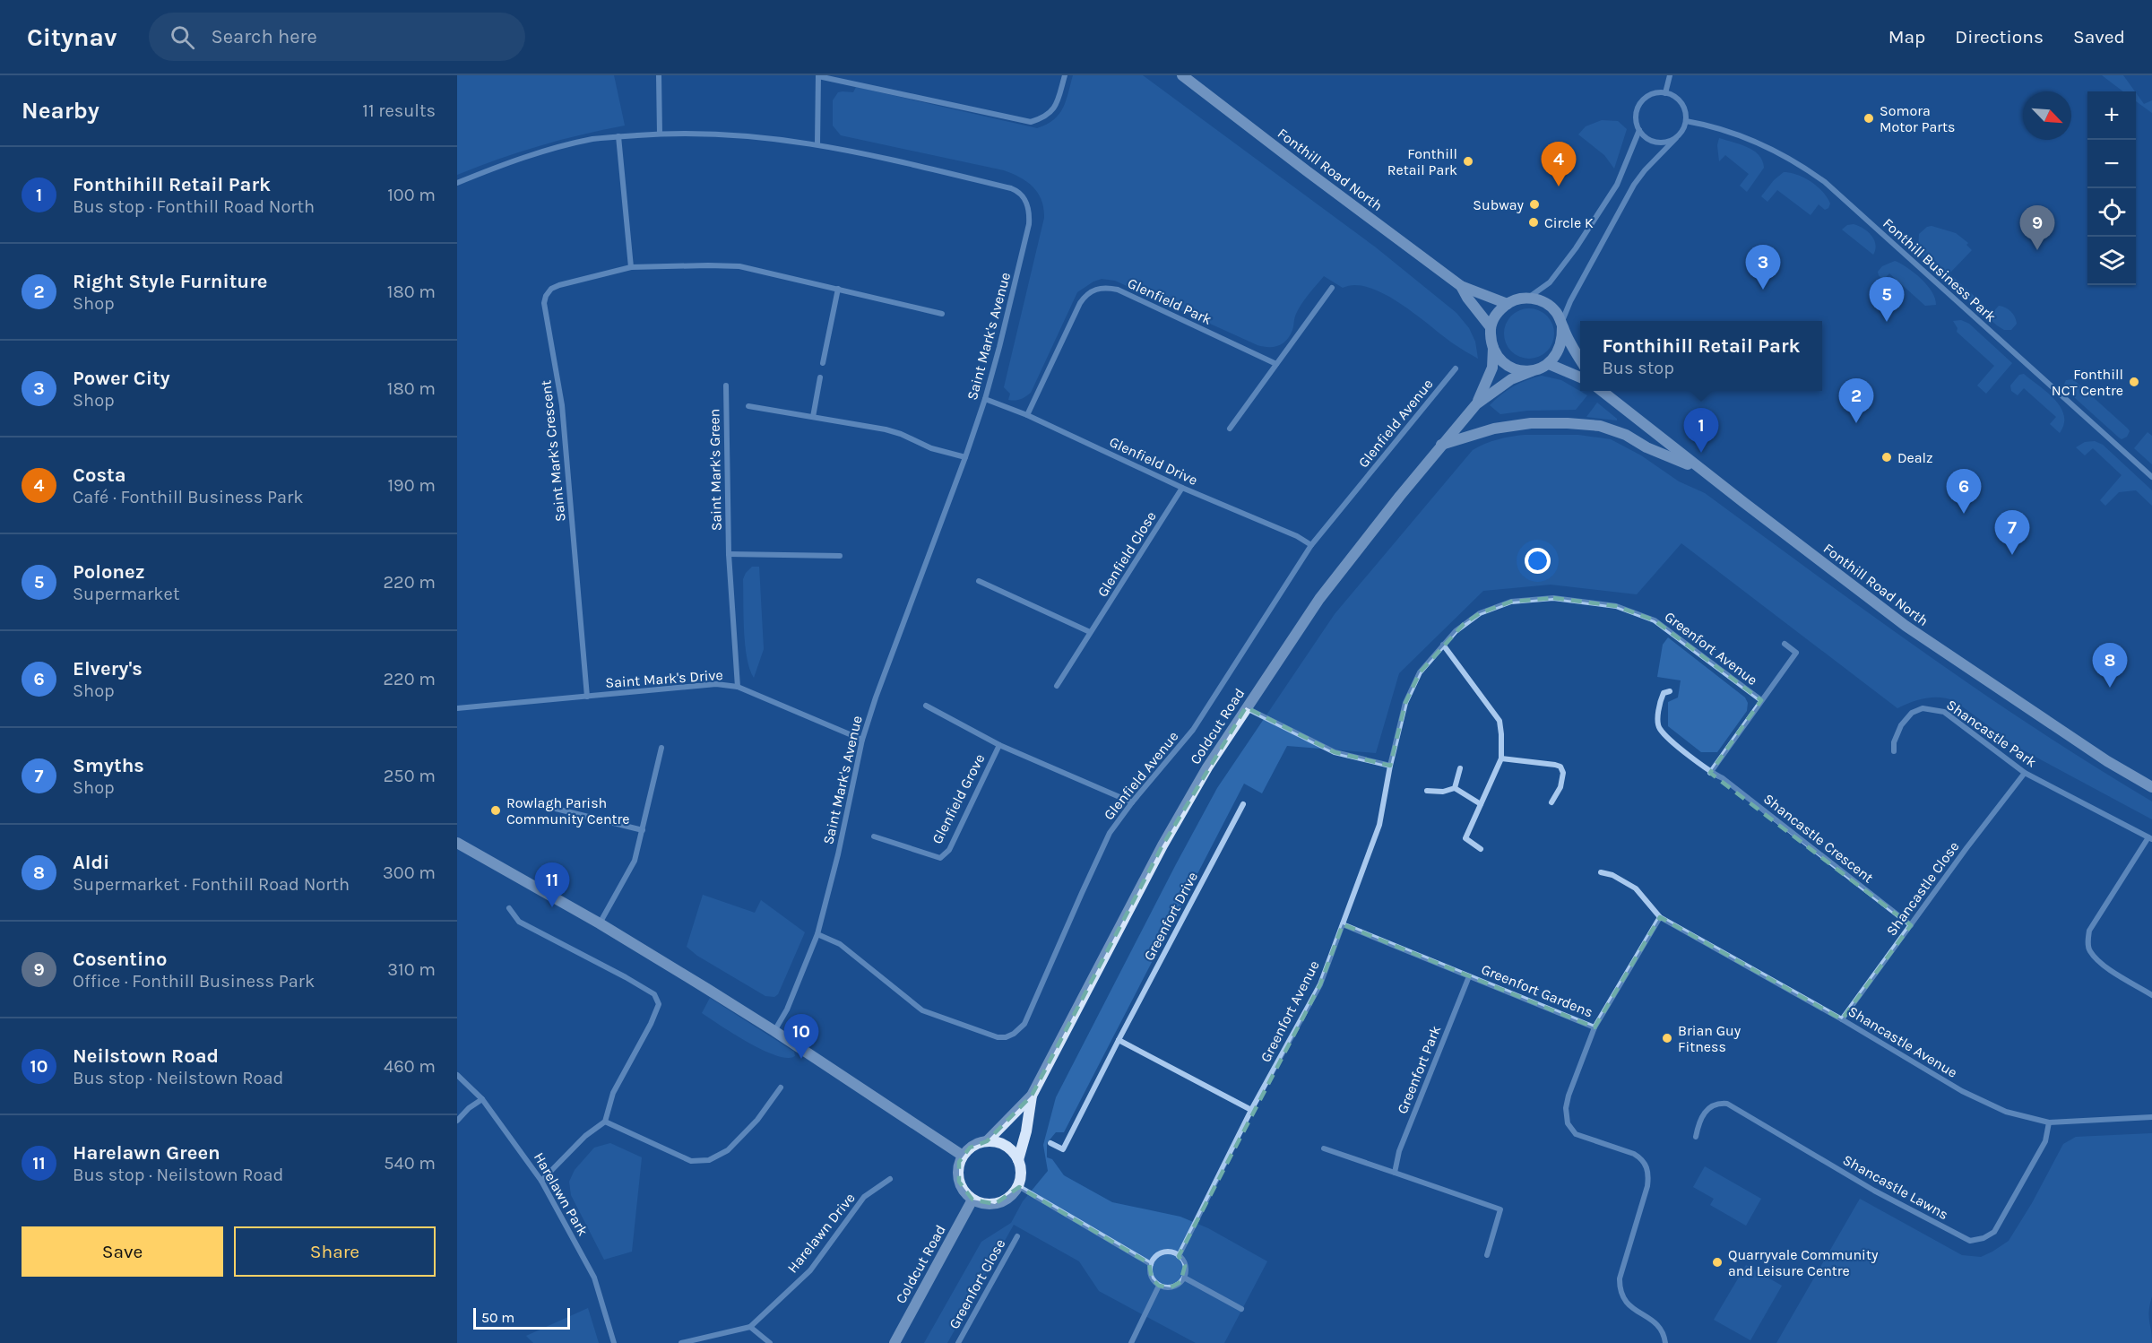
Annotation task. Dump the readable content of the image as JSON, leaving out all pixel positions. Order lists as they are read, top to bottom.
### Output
{
  "streets": {
    "main road": ["Fonthill Road North", "Coldcut Road"],
    "street": [
      "Fonthill Business Park",
      "Glenfield Park",
      "Saint Mark's Avenue",
      "Glenfield Avenue",
      "Saint Mark's Crescent",
      "Glenfield Drive",
      "Saint Mark's Green",
      "Glenfield Close",
      "Greenfort Avenue",
      "Saint Mark's Drive",
      "Shancastle Park",
      "Glenfield Grove",
      "Shancastle Crescent",
      "Shancastle Close",
      "Greenfort Drive",
      "Greenfort Gardens",
      "Shancastle Avenue",
      "Greenfort Park",
      "Shancastle Lawns",
      "Harelawn Park",
      "Harelawn Drive",
      "Greenfort Close"
    ]
  },
  "crossings": [
    ["Glenfield Park", "Glenfield Drive"],
    ["Saint Mark's Avenue", "Glenfield Avenue"],
    ["Saint Mark's Avenue", "Glenfield Drive"],
    ["Saint Mark's Avenue", "Saint Mark's Drive"],
    ["Glenfield Avenue", "Glenfield Drive"],
    ["Glenfield Avenue", "Glenfield Grove"],
    ["Saint Mark's Crescent", "Saint Mark's Drive"],
    ["Glenfield Drive", "Glenfield Close"],
    ["Saint Mark's Green", "Saint Mark's Drive"],
    ["Greenfort Avenue", "Greenfort Gardens"],
    ["Shancastle Park", "Shancastle Close"],
    ["Shancastle Crescent", "Shancastle Close"],
    ["Shancastle Close", "Shancastle Avenue"],
    ["Greenfort Gardens", "Greenfort Park"],
    ["Shancastle Avenue", "Shancastle Lawns"]
  ],
  "places": [
    "Somora Motor Parts",
    "Fonthill Retail Park",
    "Subway",
    "Circle K",
    "Fonthill NCT Centre",
    "Dealz",
    "Rowlagh Parish Community Centre",
    "Brian Guy Fitness",
    "Quarryvale Community and Leisure Centre"
  ],
  "scale_bar": "50 m",
  "north": "bottom right",
  "page": {
    "header": "Citynav",
    "search": "Search here",
    "nav": ["Map", "Directions", "Saved"],
    "heading": ["Nearby", "11 results"],
    "map_buttons": ["+", "−"],
    "pins": [
      "4",
      "9",
      "3",
      "5",
      "2",
      "1",
      "6",
      "7",
      "8",
      "11",
      "10"
    ],
    "list": [
      {
        "mark": "1",
        "name": "Fonthihill Retail Park",
        "note": "Bus stop · Fonthill Road North",
        "value": "100 m"
      },
      {
        "mark": "2",
        "name": "Right Style Furniture",
        "note": "Shop",
        "value": "180 m"
      },
      {
        "mark": "3",
        "name": "Power City",
        "note": "Shop",
        "value": "180 m"
      },
      {
        "mark": "4",
        "name": "Costa",
        "note": "Café · Fonthill Business Park",
        "value": "190 m"
      },
      {
        "mark": "5",
        "name": "Polonez",
        "note": "Supermarket",
        "value": "220 m"
      },
      {
        "mark": "6",
        "name": "Elvery's",
        "note": "Shop",
        "value": "220 m"
      },
      {
        "mark": "7",
        "name": "Smyths",
        "note": "Shop",
        "value": "250 m"
      },
      {
        "mark": "8",
        "name": "Aldi",
        "note": "Supermarket · Fonthill Road North",
        "value": "300 m"
      },
      {
        "mark": "9",
        "name": "Cosentino",
        "note": "Office · Fonthill Business Park",
        "value": "310 m"
      },
      {
        "mark": "10",
        "name": "Neilstown Road",
        "note": "Bus stop · Neilstown Road",
        "value": "460 m"
      },
      {
        "mark": "11",
        "name": "Harelawn Green",
        "note": "Bus stop · Neilstown Road",
        "value": "540 m"
      }
    ],
    "popup": ["Fonthihill Retail Park", "Bus stop"],
    "buttons": ["Save", "Share"],
    "scale": "50 m"
  }
}
